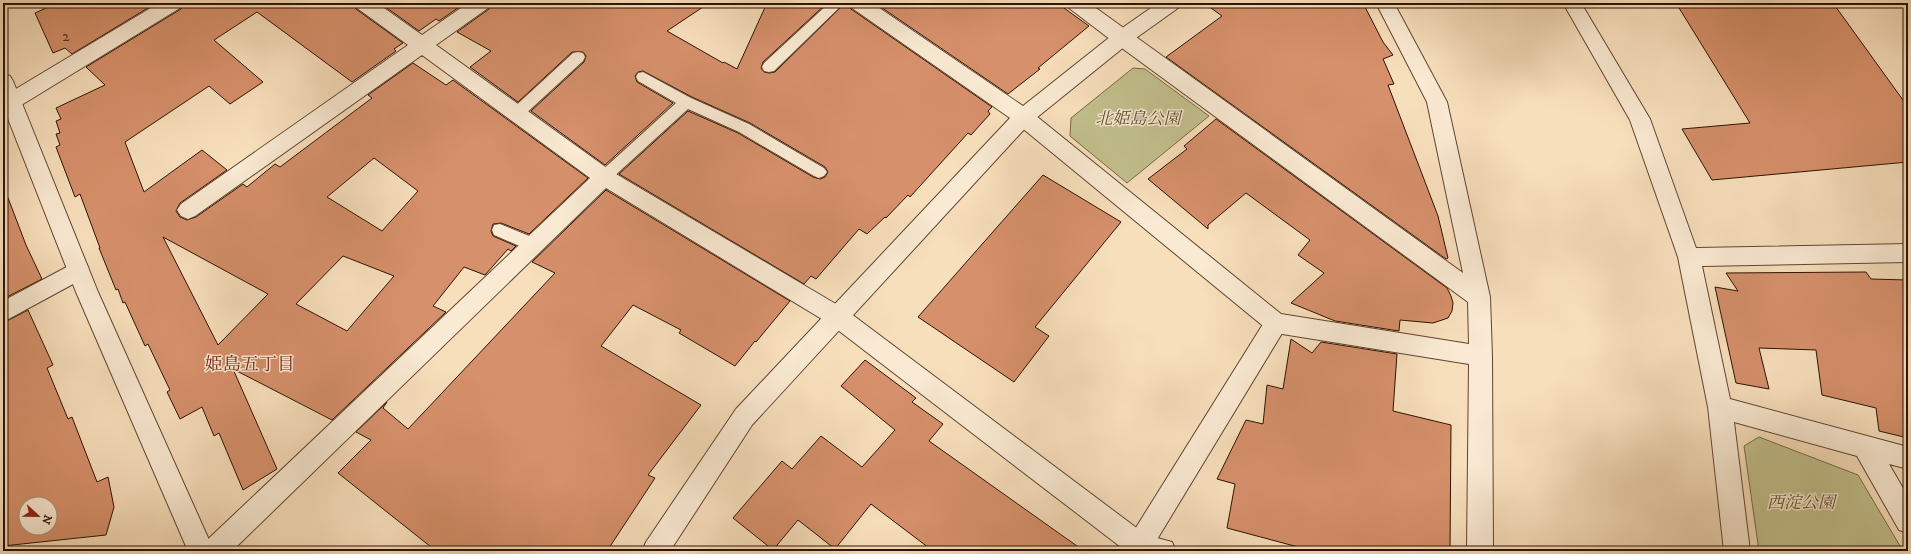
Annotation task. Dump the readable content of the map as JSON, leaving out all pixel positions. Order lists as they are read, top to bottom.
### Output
{
  "districts": ["姫島五丁目"],
  "parks": ["北姫島公園", "西淀公園"],
  "house_numbers": ["2"],
  "north": "right"
}
